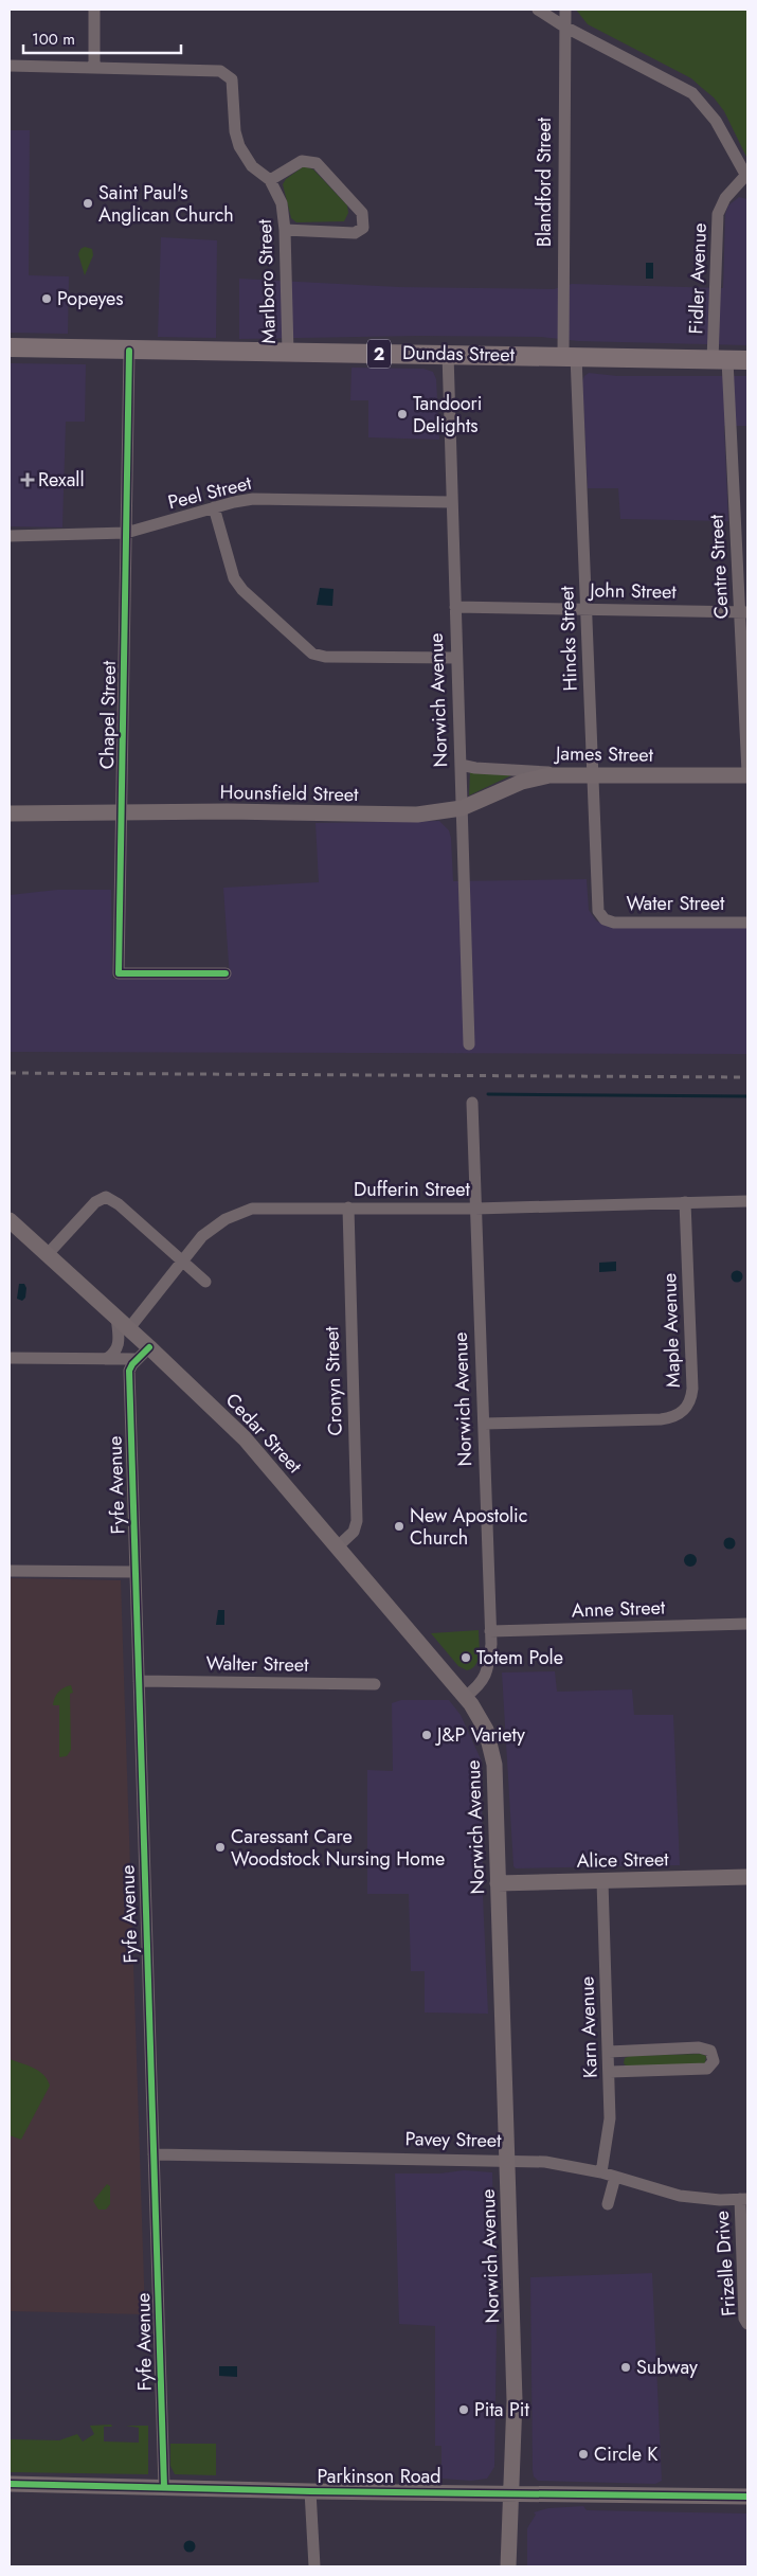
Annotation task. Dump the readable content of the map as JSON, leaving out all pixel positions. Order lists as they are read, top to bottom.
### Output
{
  "streets": {
    "main road": [
      "2",
      "Dundas Street",
      "Norwich Avenue",
      "James Street",
      "Hounsfield Street",
      "Cedar Street",
      "Alice Street",
      "Parkinson Road"
    ],
    "street": [
      "Blandford Street",
      "Fidler Avenue",
      "Marlboro Street",
      "Peel Street",
      "Centre Street",
      "John Street",
      "Hincks Street",
      "Chapel Street",
      "Water Street",
      "Dufferin Street",
      "Maple Avenue",
      "Cronyn Street",
      "Fyfe Avenue",
      "Anne Street",
      "Walter Street",
      "Karn Avenue",
      "Pavey Street",
      "Frizelle Drive"
    ]
  },
  "crossings": [
    ["Blandford Street", "Dundas Street"],
    ["Blandford Street", "Hincks Street"],
    ["Fidler Avenue", "Dundas Street"],
    ["Fidler Avenue", "Centre Street"],
    ["Marlboro Street", "Dundas Street"],
    ["Dundas Street", "Centre Street"],
    ["Dundas Street", "Hincks Street"],
    ["Dundas Street", "Norwich Avenue"],
    ["Dundas Street", "Chapel Street"],
    ["Peel Street", "Norwich Avenue"],
    ["Peel Street", "Chapel Street"],
    ["Centre Street", "John Street"],
    ["Centre Street", "James Street"],
    ["John Street", "Hincks Street"],
    ["John Street", "Norwich Avenue"],
    ["Hincks Street", "James Street"],
    ["Hincks Street", "Water Street"],
    ["Norwich Avenue", "James Street"],
    ["Norwich Avenue", "Hounsfield Street"],
    ["Norwich Avenue", "Dufferin Street"],
    ["Norwich Avenue", "Maple Avenue"],
    ["Norwich Avenue", "Cedar Street"],
    ["Norwich Avenue", "Anne Street"],
    ["Norwich Avenue", "Alice Street"],
    ["Norwich Avenue", "Pavey Street"],
    ["Norwich Avenue", "Parkinson Road"],
    ["Chapel Street", "Hounsfield Street"],
    ["James Street", "Hounsfield Street"],
    ["Dufferin Street", "Maple Avenue"],
    ["Dufferin Street", "Cronyn Street"],
    ["Dufferin Street", "Cedar Street"],
    ["Cronyn Street", "Cedar Street"],
    ["Cedar Street", "Fyfe Avenue"],
    ["Fyfe Avenue", "Walter Street"],
    ["Fyfe Avenue", "Pavey Street"],
    ["Fyfe Avenue", "Parkinson Road"],
    ["Alice Street", "Karn Avenue"],
    ["Karn Avenue", "Pavey Street"],
    ["Pavey Street", "Frizelle Drive"]
  ],
  "places": {
    "other": [
      "Saint Paul's Anglican Church",
      "Popeyes",
      "Tandoori Delights",
      "New Apostolic Church",
      "Totem Pole",
      "J&P Variety",
      "Caressant Care Woodstock Nursing Home",
      "Subway",
      "Pita Pit",
      "Circle K"
    ],
    "health": ["Rexall"]
  },
  "scale_bar": "100 m"
}
